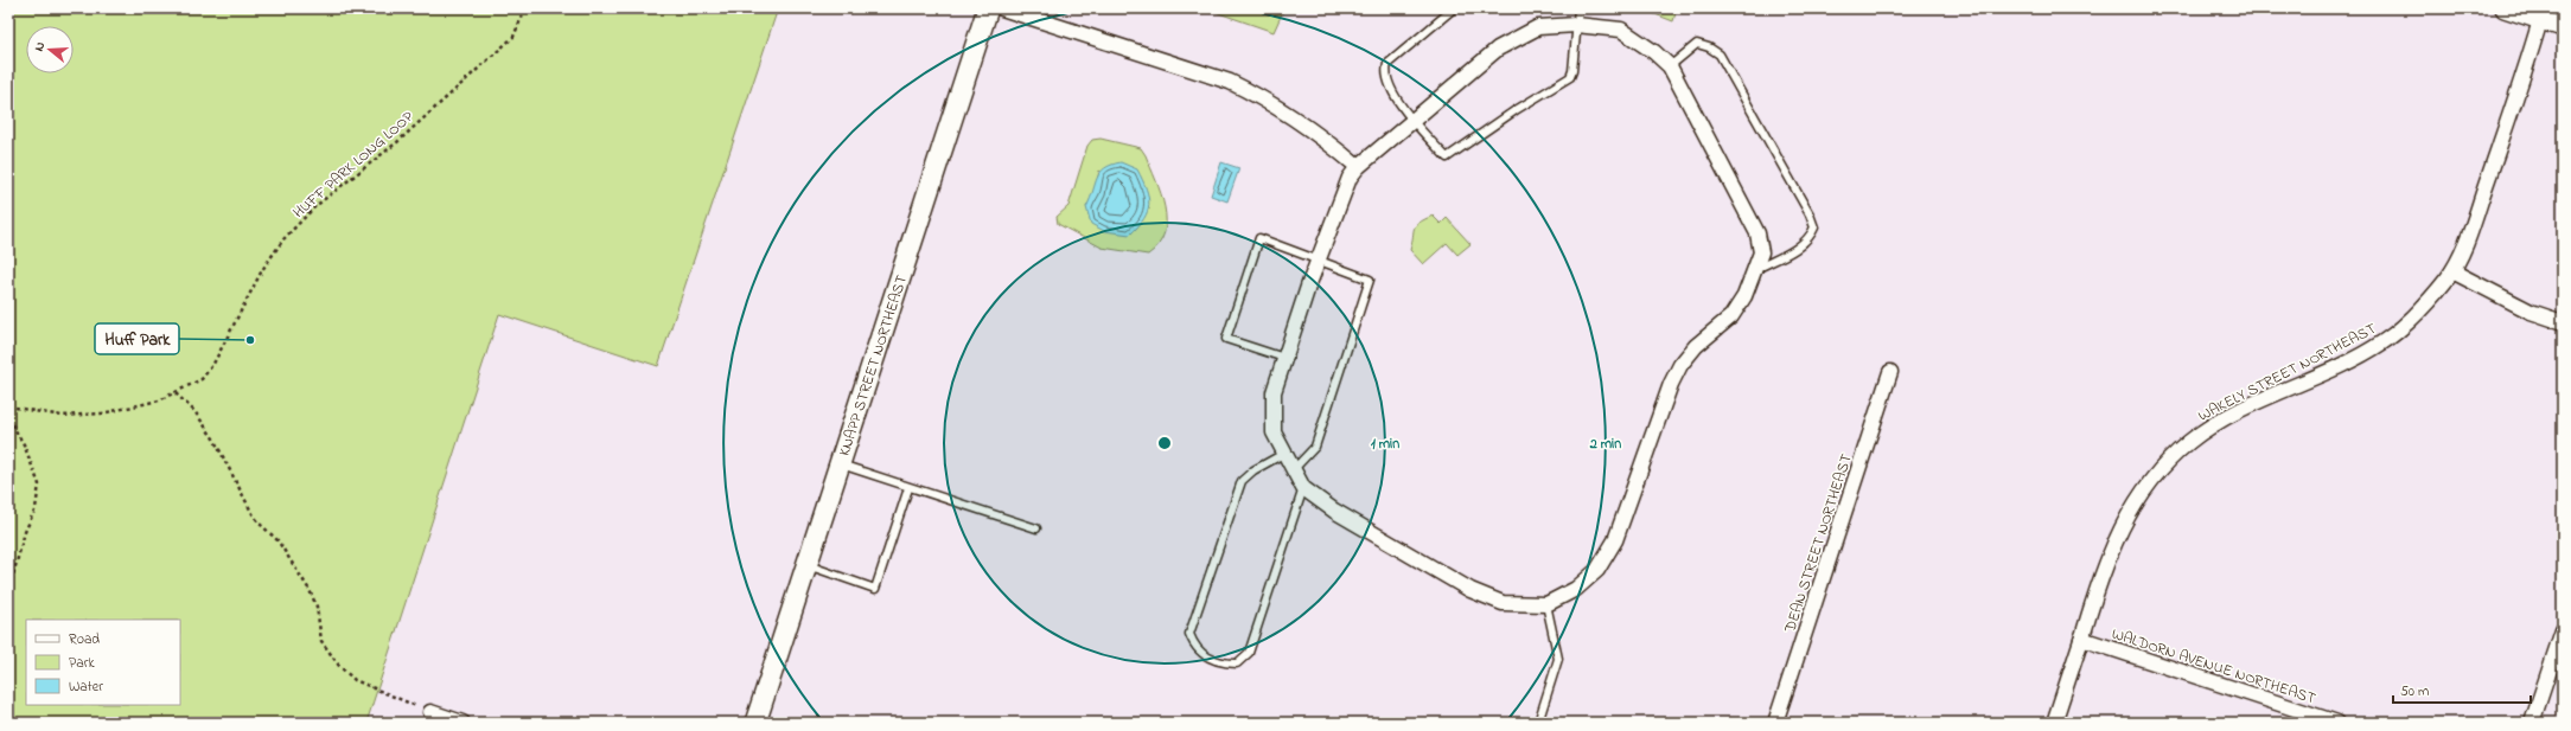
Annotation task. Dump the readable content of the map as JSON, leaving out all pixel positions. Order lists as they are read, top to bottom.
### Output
{
  "streets": {
    "main road": ["KNAPP STREET NORTHEAST"],
    "street": ["WAKELY STREET NORTHEAST", "DEAN STREET NORTHEAST", "WALDORN AVENUE NORTHEAST"],
    "path": ["HUFF PARK LONG LOOP"]
  },
  "crossings": [
    ["WAKELY STREET NORTHEAST", "WALDORN AVENUE NORTHEAST"]
  ],
  "places": ["Huff Park"],
  "legend": ["Road", "Park", "Water"],
  "scale_bar": "50 m",
  "north": "left",
  "rings": ["1 min", "2 min"]
}
